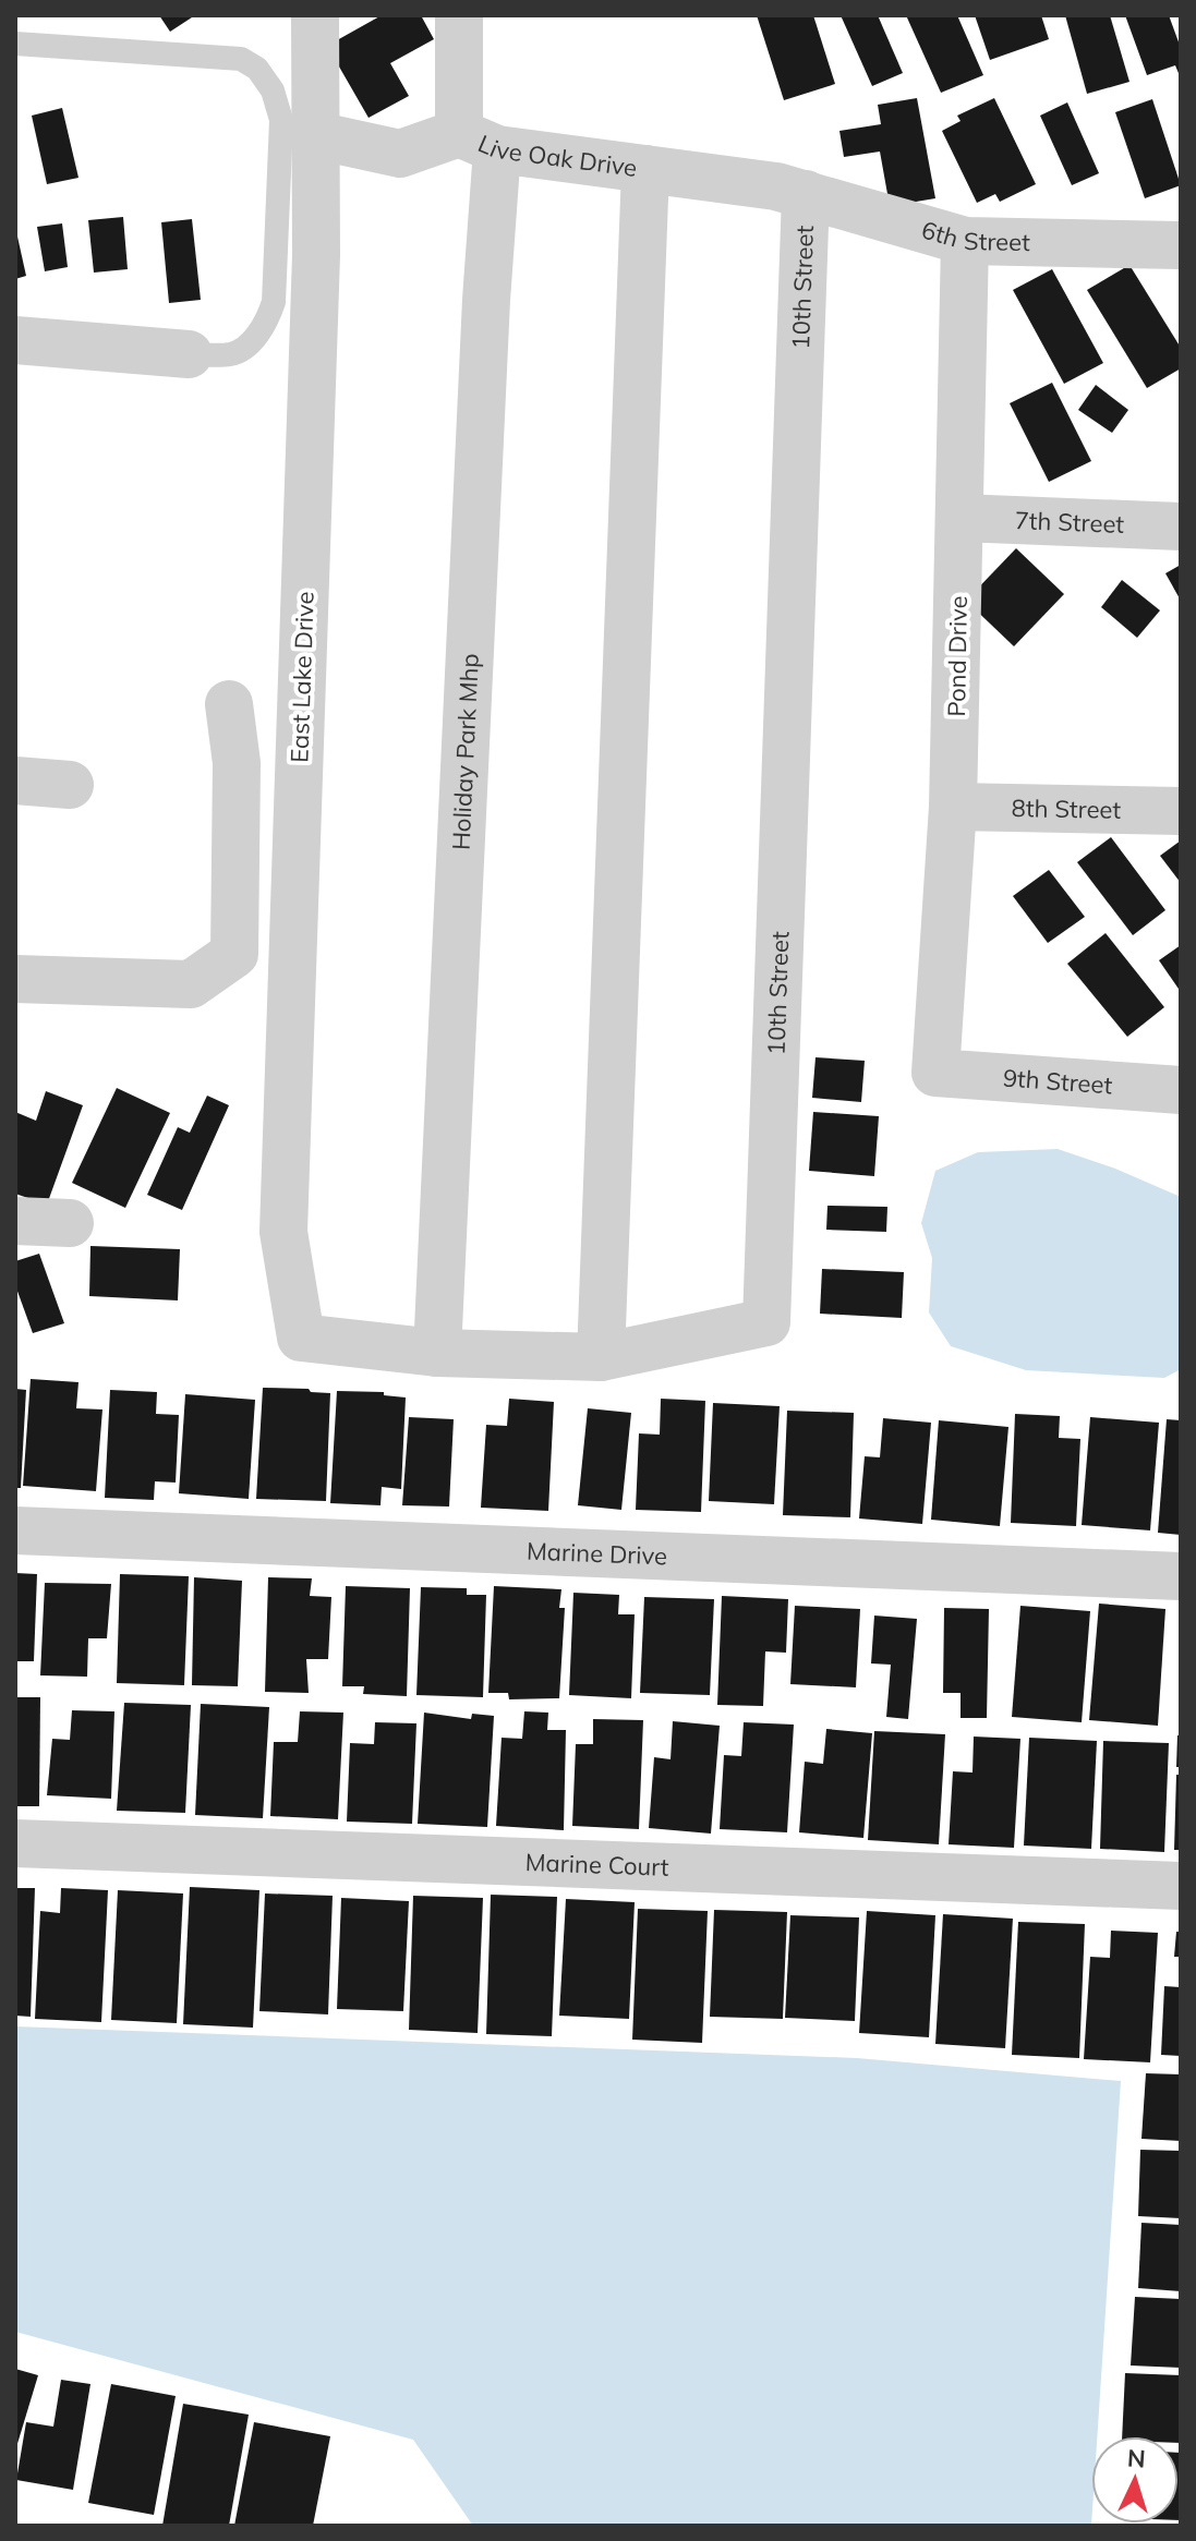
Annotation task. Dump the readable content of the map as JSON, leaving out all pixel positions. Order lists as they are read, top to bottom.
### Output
{
  "streets": {
    "street": [
      "Live Oak Drive",
      "6th Street",
      "10th Street",
      "7th Street",
      "Pond Drive",
      "East Lake Drive",
      "Holiday Park Mhp",
      "8th Street",
      "9th Street",
      "Marine Drive",
      "Marine Court"
    ]
  },
  "crossings": [
    ["Live Oak Drive", "6th Street"],
    ["Live Oak Drive", "10th Street"],
    ["Live Oak Drive", "Holiday Park Mhp"],
    ["6th Street", "10th Street"],
    ["6th Street", "Pond Drive"],
    ["10th Street", "East Lake Drive"],
    ["10th Street", "Holiday Park Mhp"],
    ["7th Street", "Pond Drive"],
    ["Pond Drive", "8th Street"],
    ["Pond Drive", "9th Street"]
  ],
  "north": "top"
}
